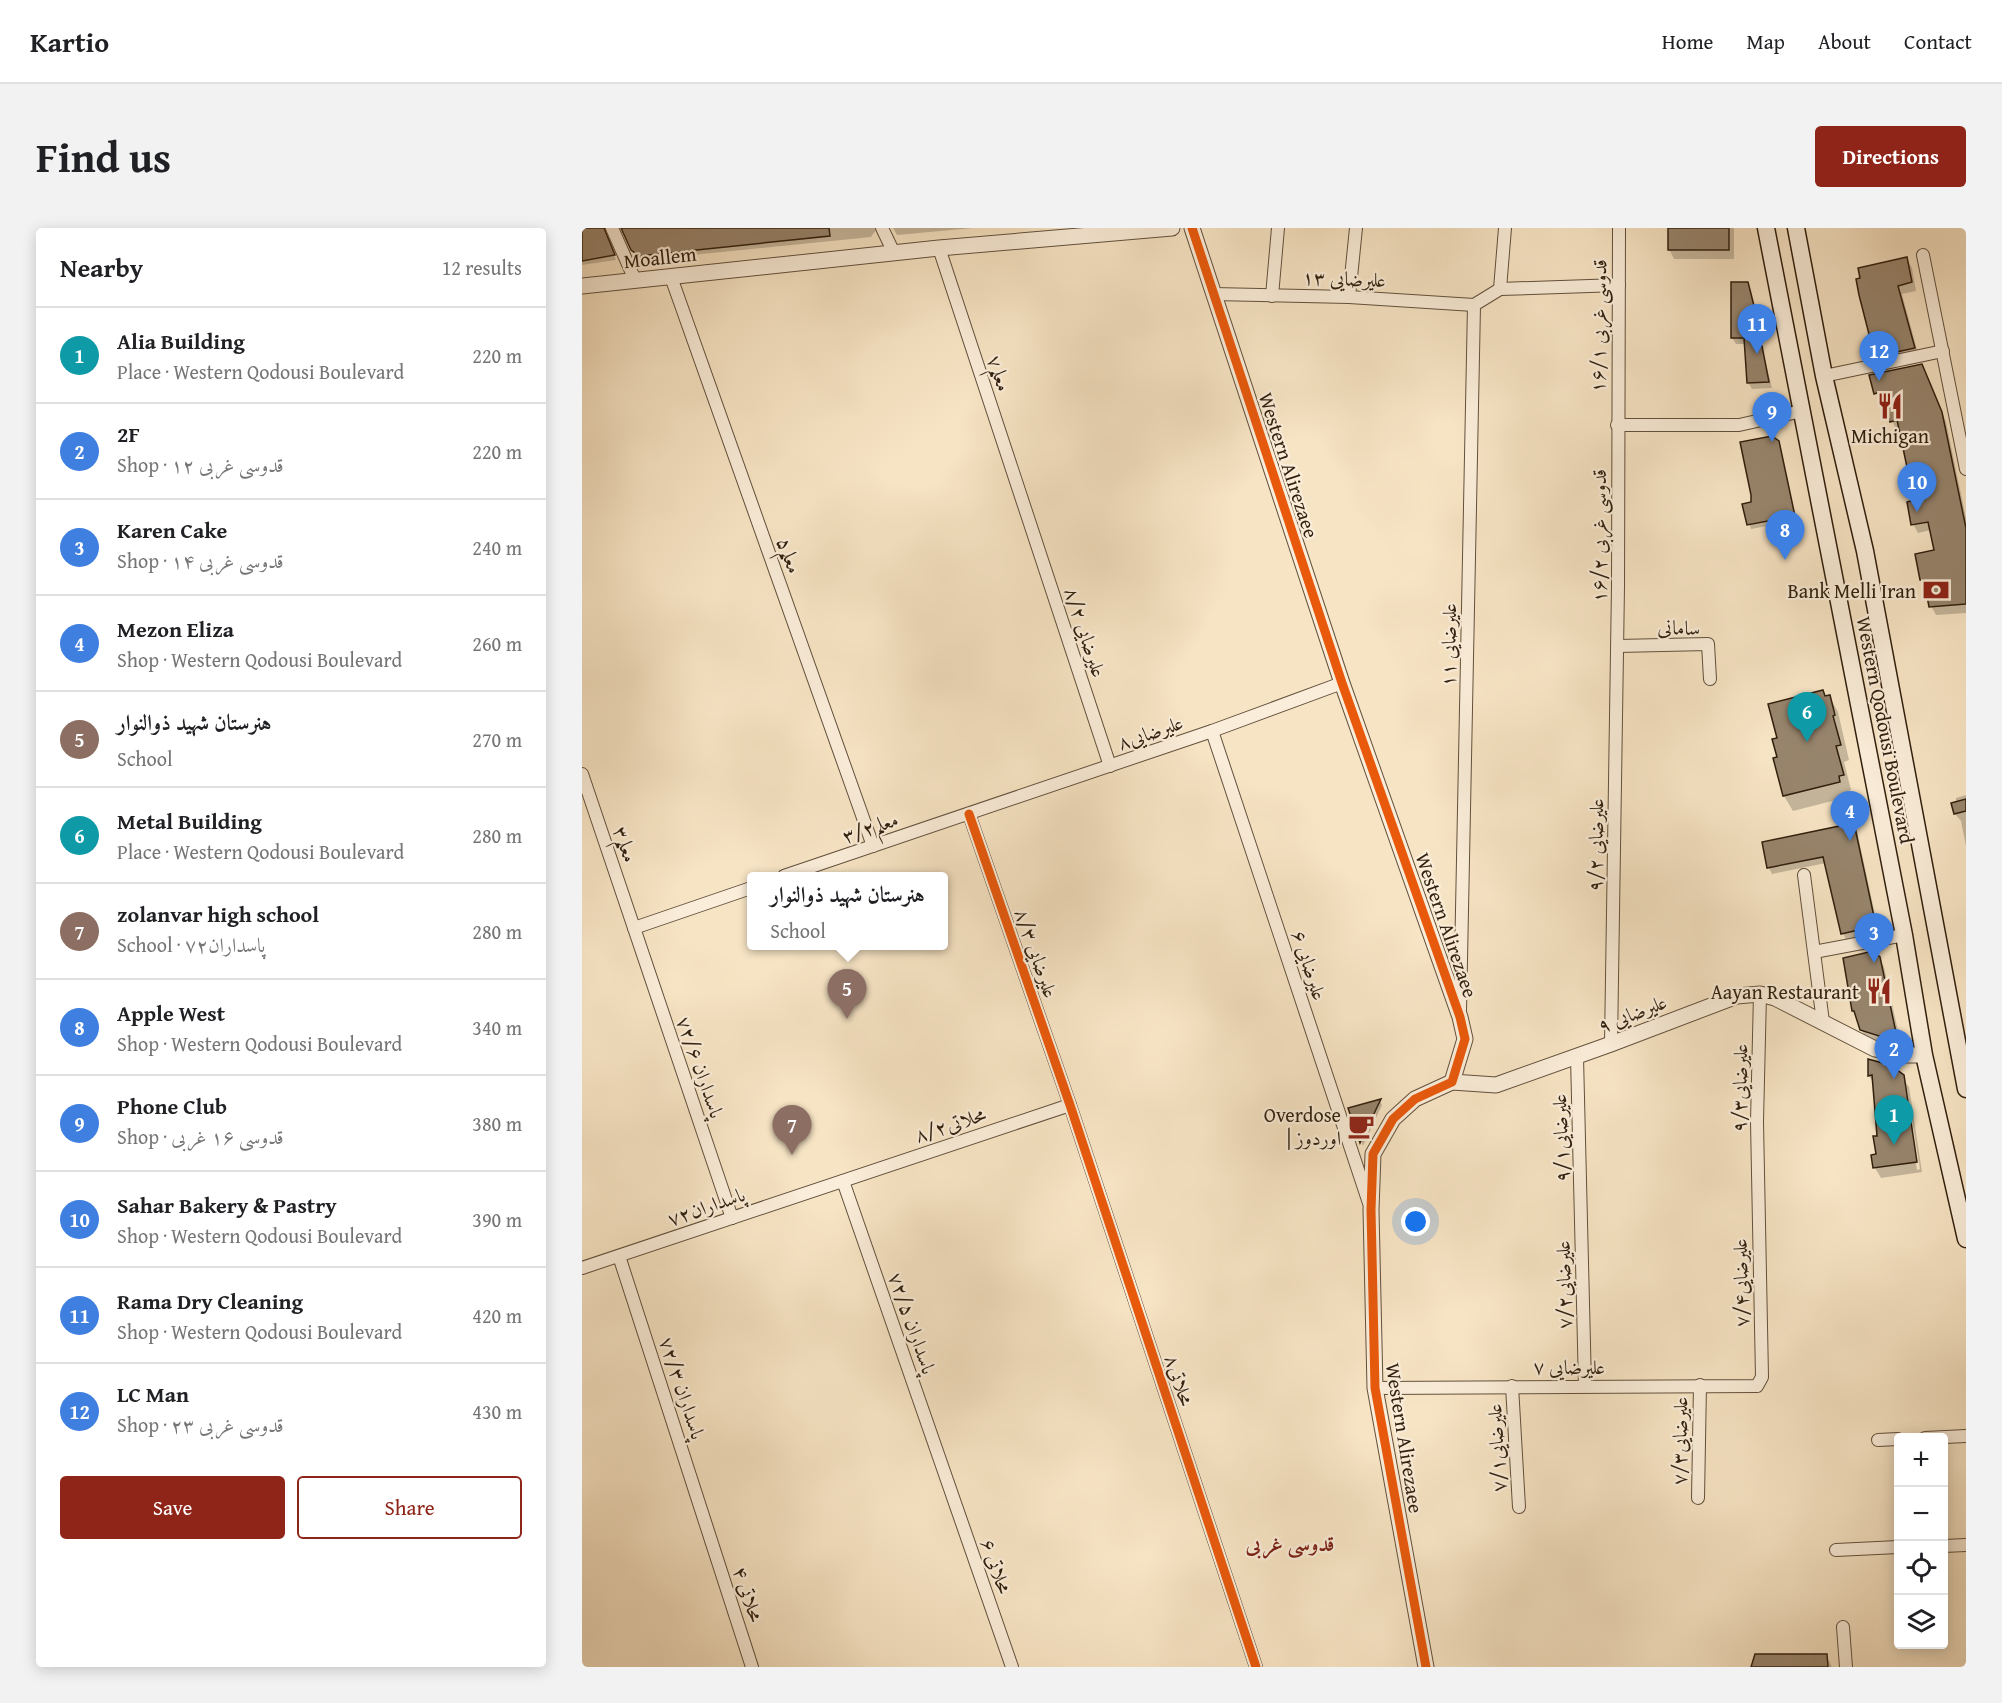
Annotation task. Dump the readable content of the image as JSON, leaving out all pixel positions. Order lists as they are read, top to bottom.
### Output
{
  "streets": {
    "main road": ["Western Qodousi Boulevard"],
    "street": [
      "Moallem",
      "۱۳ علیرضایی",
      "۱۶/۱ قدوسی غربی",
      "معلم۷",
      "Western Alirezaee",
      "۱۶/۲ قدوسی غربی",
      "معلم۵",
      "سامانی",
      "علیرضایی ۸/۲",
      "۱۱ علیرضایی",
      "علیرضایی۸",
      "معلم۳/۲",
      "معلم۳",
      "۹/۲ علیرضایی",
      "۸/۳ علیرضایی",
      "۶ علیرضایی",
      "۹ علیرضایی",
      "۷۲/۶ پاسداران",
      "علیرضایی۹/۳",
      "محلاتی۸/۲",
      "علیرضایی۹/۱",
      "پاسداران۷۲",
      "علیرضایی۷/۴",
      "علیرضایی۷/۲",
      "۷۲/۵ پاسداران",
      "۷ علیرضایی",
      "محلاتی۸",
      "۷۲/۳ پاسداران",
      "علیرضایی۷/۳",
      "علیرضایی۷/۱",
      "۶ محلاتی",
      "۴ محلاتی"
    ]
  },
  "crossings": [
    ["Moallem", "معلم۷"],
    ["Moallem", "معلم۵"],
    ["۱۳ علیرضایی", "Western Alirezaee"],
    ["۱۳ علیرضایی", "۱۱ علیرضایی"],
    ["۱۶/۱ قدوسی غربی", "۱۶/۲ قدوسی غربی"],
    ["معلم۷", "علیرضایی ۸/۲"],
    ["Western Alirezaee", "۱۱ علیرضایی"],
    ["Western Alirezaee", "علیرضایی۸"],
    ["Western Alirezaee", "۶ علیرضایی"],
    ["Western Alirezaee", "۹ علیرضایی"],
    ["Western Alirezaee", "۷ علیرضایی"],
    ["۱۶/۲ قدوسی غربی", "سامانی"],
    ["۱۶/۲ قدوسی غربی", "۹/۲ علیرضایی"],
    ["معلم۵", "معلم۳/۲"],
    ["سامانی", "۹/۲ علیرضایی"],
    ["علیرضایی ۸/۲", "علیرضایی۸"],
    ["Western Qodousi Boulevard", "۹ علیرضایی"],
    ["علیرضایی۸", "معلم۳/۲"],
    ["علیرضایی۸", "۸/۳ علیرضایی"],
    ["علیرضایی۸", "۶ علیرضایی"],
    ["معلم۳/۲", "۸/۳ علیرضایی"],
    ["معلم۳", "۷۲/۶ پاسداران"],
    ["۹/۲ علیرضایی", "۹ علیرضایی"],
    ["۸/۳ علیرضایی", "محلاتی۸/۲"],
    ["۸/۳ علیرضایی", "محلاتی۸"],
    ["۹ علیرضایی", "علیرضایی۹/۳"],
    ["۹ علیرضایی", "علیرضایی۹/۱"],
    ["۷۲/۶ پاسداران", "پاسداران۷۲"],
    ["علیرضایی۹/۳", "علیرضایی۷/۴"],
    ["محلاتی۸/۲", "پاسداران۷۲"],
    ["محلاتی۸/۲", "۷۲/۵ پاسداران"],
    ["محلاتی۸/۲", "محلاتی۸"],
    ["علیرضایی۹/۱", "علیرضایی۷/۲"],
    ["پاسداران۷۲", "۷۲/۵ پاسداران"],
    ["پاسداران۷۲", "۷۲/۳ پاسداران"],
    ["علیرضایی۷/۴", "۷ علیرضایی"],
    ["علیرضایی۷/۲", "۷ علیرضایی"],
    ["۷۲/۵ پاسداران", "۶ محلاتی"],
    ["۷ علیرضایی", "علیرضایی۷/۳"],
    ["۷ علیرضایی", "علیرضایی۷/۱"],
    ["۷۲/۳ پاسداران", "۴ محلاتی"]
  ],
  "districts": ["قدوسی غربی"],
  "places": {
    "restaurant": ["Michigan", "Aayan Restaurant"],
    "bank": ["Bank Melli Iran"],
    "cafe": ["Overdose | اوردوز"]
  },
  "page": {
    "header": "Kartio",
    "nav": [
      "Home",
      "Map",
      "About",
      "Contact"
    ],
    "title": "Find us",
    "buttons": [
      "Directions",
      ["Save", "Share"]
    ],
    "heading": ["Nearby", "12 results"],
    "pins": [
      "11",
      "12",
      "9",
      "10",
      "8",
      "6",
      "4",
      "3",
      "5",
      "2",
      "1",
      "7"
    ],
    "list": [
      {
        "mark": "1",
        "name": "Alia Building",
        "note": "Place · Western Qodousi Boulevard",
        "value": "220 m"
      },
      {
        "mark": "2",
        "name": "2F",
        "note": "Shop · ۱۲ قدوسی غربی",
        "value": "220 m"
      },
      {
        "mark": "3",
        "name": "Karen Cake",
        "note": "Shop · ۱۴ قدوسی غربی",
        "value": "240 m"
      },
      {
        "mark": "4",
        "name": "Mezon Eliza",
        "note": "Shop · Western Qodousi Boulevard",
        "value": "260 m"
      },
      {
        "mark": "5",
        "name": "هنرستان شهید ذوالنوار",
        "note": "School",
        "value": "270 m"
      },
      {
        "mark": "6",
        "name": "Metal Building",
        "note": "Place · Western Qodousi Boulevard",
        "value": "280 m"
      },
      {
        "mark": "7",
        "name": "zolanvar high school",
        "note": "School · پاسداران۷۲",
        "value": "280 m"
      },
      {
        "mark": "8",
        "name": "Apple West",
        "note": "Shop · Western Qodousi Boulevard",
        "value": "340 m"
      },
      {
        "mark": "9",
        "name": "Phone Club",
        "note": "Shop · قدوسی ۱۶ غربی",
        "value": "380 m"
      },
      {
        "mark": "10",
        "name": "Sahar Bakery & Pastry",
        "note": "Shop · Western Qodousi Boulevard",
        "value": "390 m"
      },
      {
        "mark": "11",
        "name": "Rama Dry Cleaning",
        "note": "Shop · Western Qodousi Boulevard",
        "value": "420 m"
      },
      {
        "mark": "12",
        "name": "LC Man",
        "note": "Shop · ۲۳ قدوسی غربی",
        "value": "430 m"
      }
    ],
    "popup": ["هنرستان شهید ذوالنوار", "School"],
    "map_buttons": ["+", "−"]
  }
}
